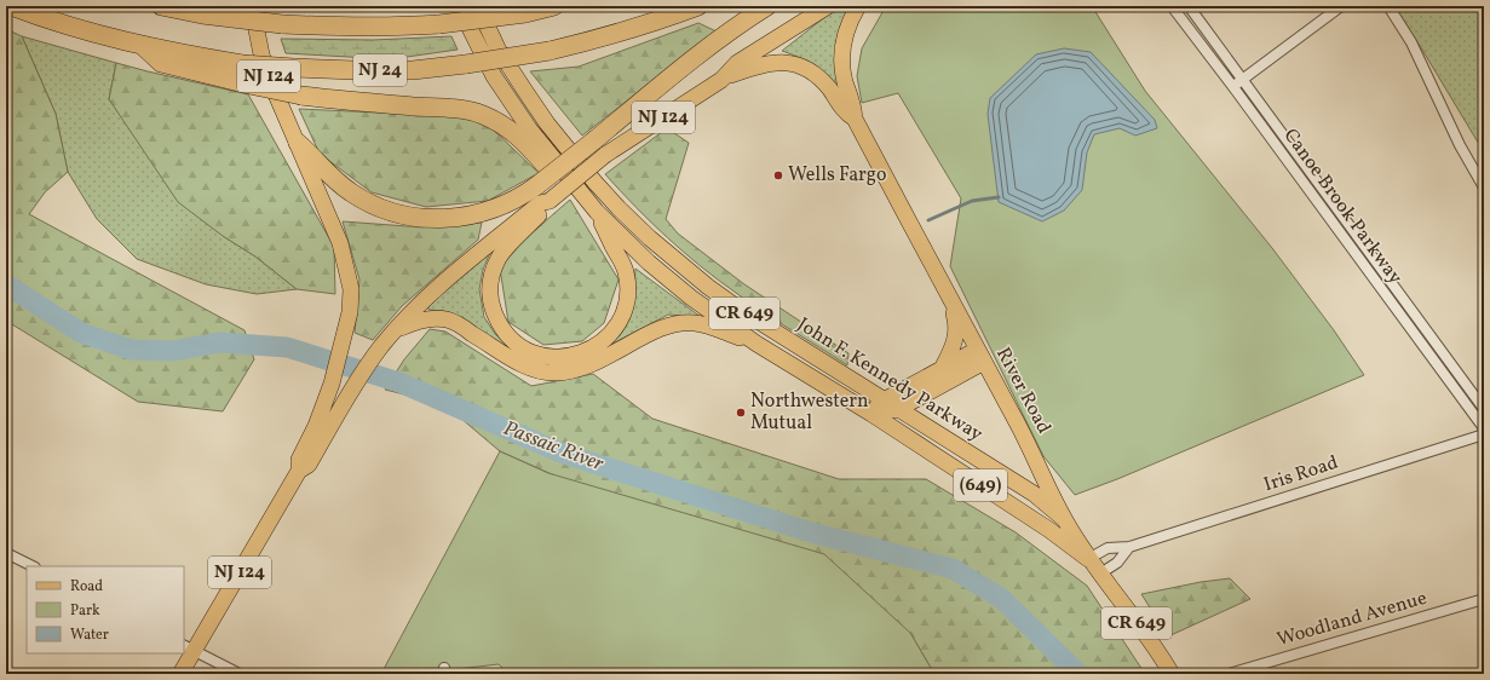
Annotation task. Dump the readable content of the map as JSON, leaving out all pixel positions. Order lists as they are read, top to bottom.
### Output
{
  "streets": {
    "highway": ["NJ 24"],
    "main road": [
      "NJ 124",
      "CR 649",
      "John F. Kennedy Parkway",
      "River Road",
      "(649)"
    ],
    "street": ["Canoe Brook Parkway", "Iris Road", "Woodland Avenue"]
  },
  "crossings": [
    ["NJ 124", "River Road"],
    ["John F. Kennedy Parkway", "River Road"],
    ["John F. Kennedy Parkway", "Iris Road"],
    ["River Road", "Iris Road"]
  ],
  "water": ["Passaic River"],
  "places": ["Wells Fargo", "Northwestern Mutual"],
  "legend": ["Road", "Park", "Water"]
}
